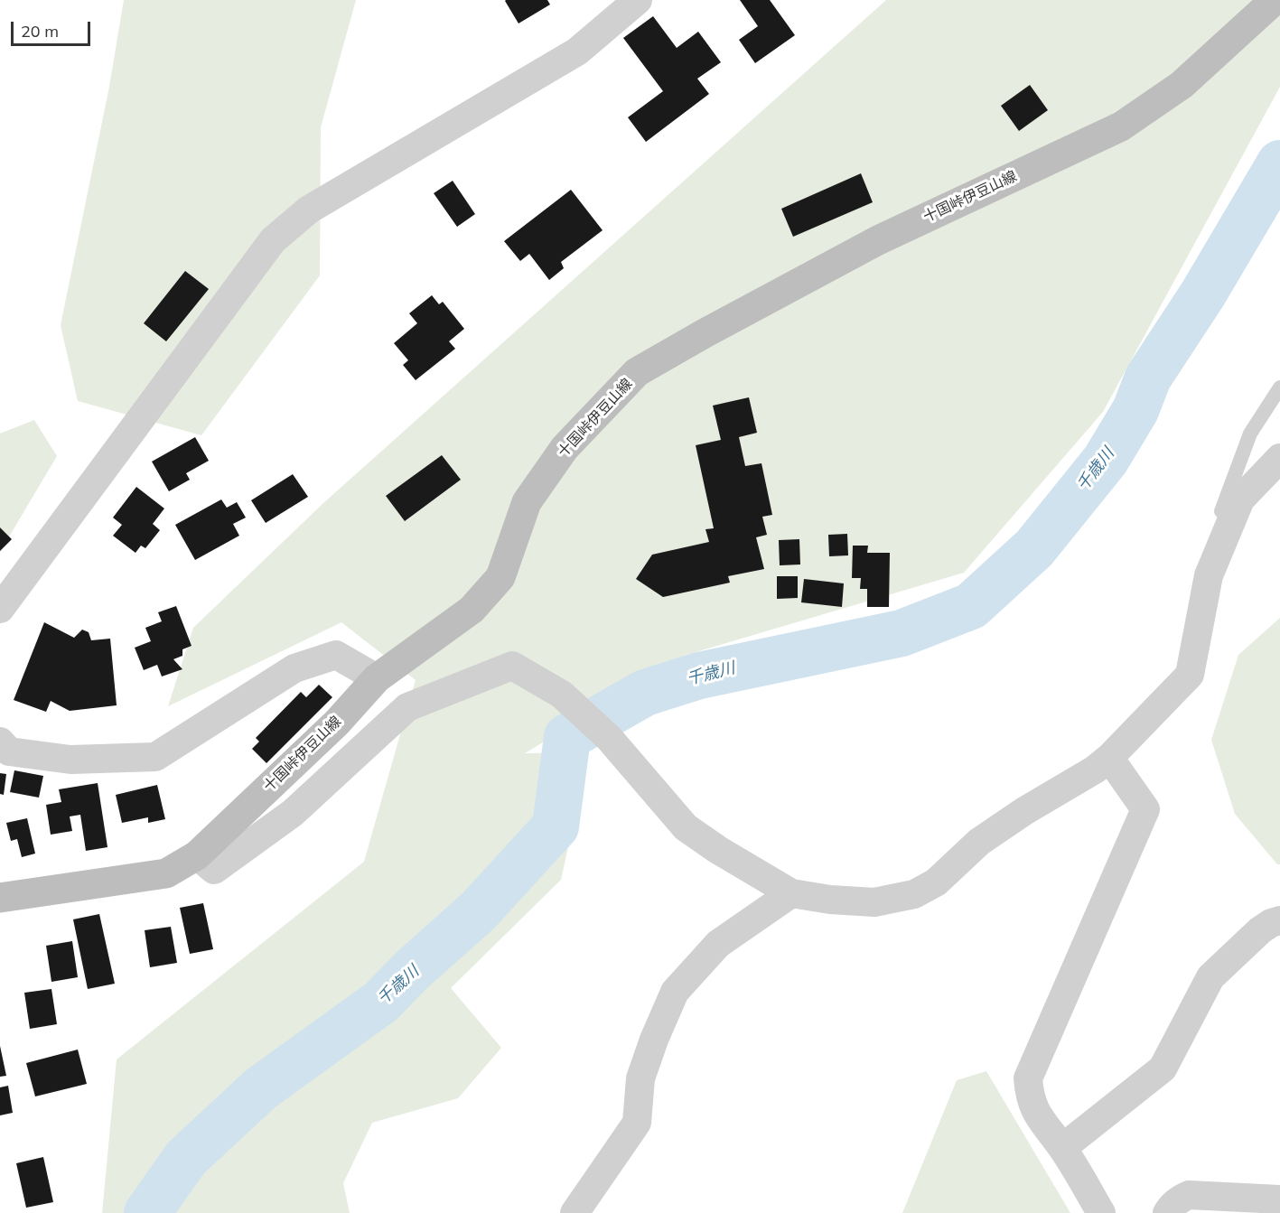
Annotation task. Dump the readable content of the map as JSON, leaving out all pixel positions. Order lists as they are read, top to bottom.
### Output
{
  "streets": {
    "main road": ["十国峠伊豆山線"]
  },
  "water": ["千歳川"],
  "scale_bar": "20 m"
}
